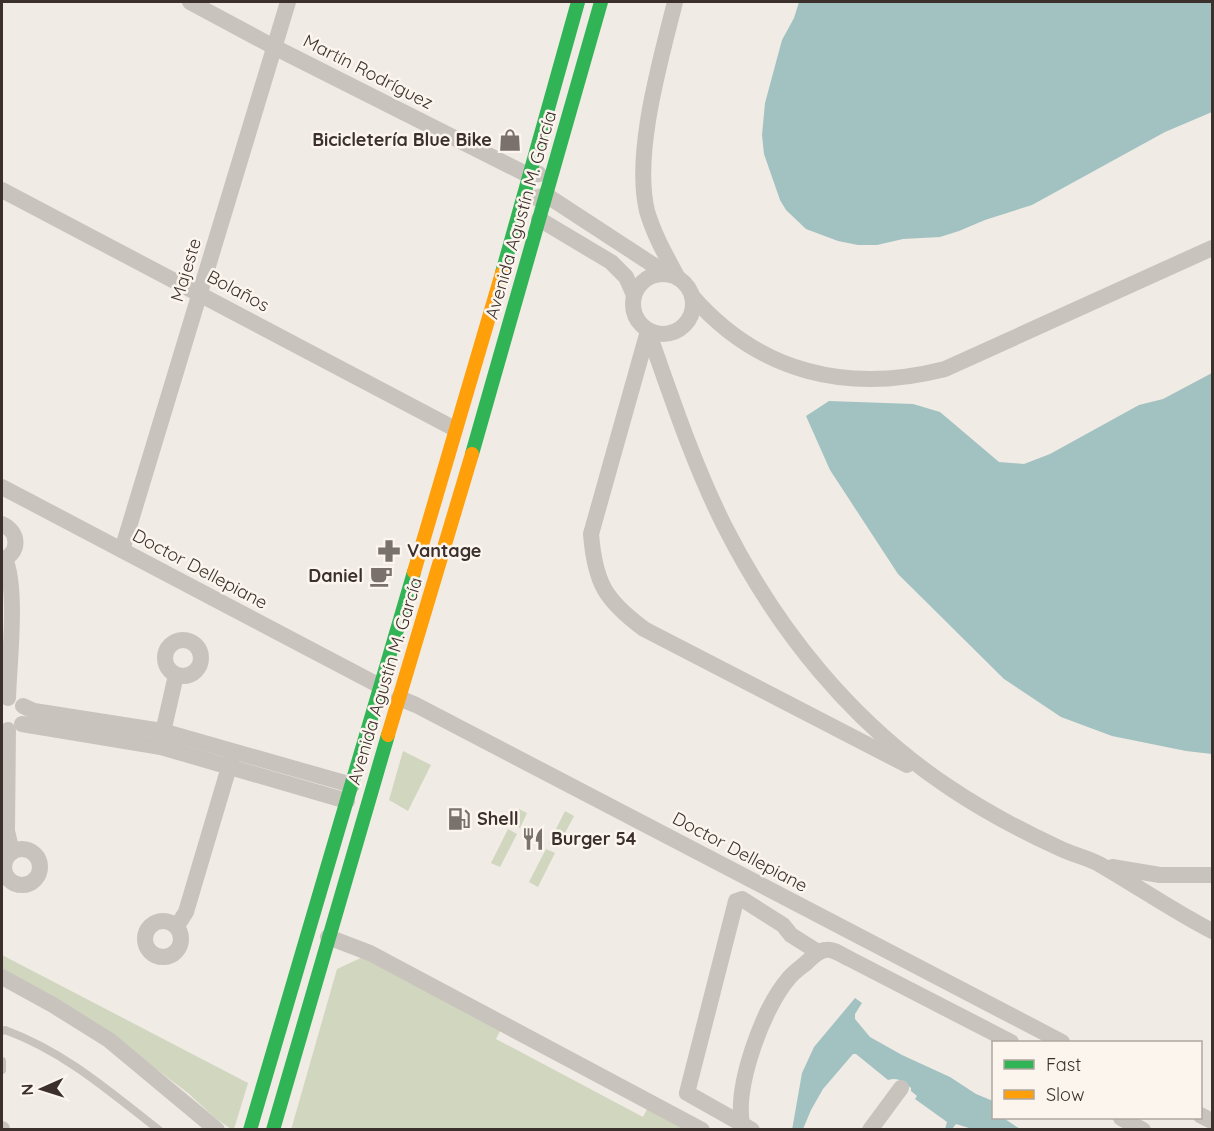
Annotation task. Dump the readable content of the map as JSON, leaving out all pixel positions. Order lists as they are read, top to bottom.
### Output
{
  "streets": {
    "main road": ["Avenida Agustín M. García"],
    "street": [
      "Martín Rodríguez",
      "Majeste",
      "Bolaños",
      "Doctor Dellepiane"
    ]
  },
  "crossings": [
    ["Martín Rodríguez", "Avenida Agustín M. García"],
    ["Martín Rodríguez", "Majeste"],
    ["Avenida Agustín M. García", "Bolaños"],
    ["Avenida Agustín M. García", "Doctor Dellepiane"],
    ["Majeste", "Bolaños"],
    ["Majeste", "Doctor Dellepiane"]
  ],
  "places": {
    "shop": ["Bicicletería Blue Bike"],
    "pharmacy": ["Vantage"],
    "cafe": ["Daniel"],
    "fuel station": ["Shell"],
    "restaurant": ["Burger 54"]
  },
  "legend": ["Fast", "Slow"],
  "north": "left"
}
